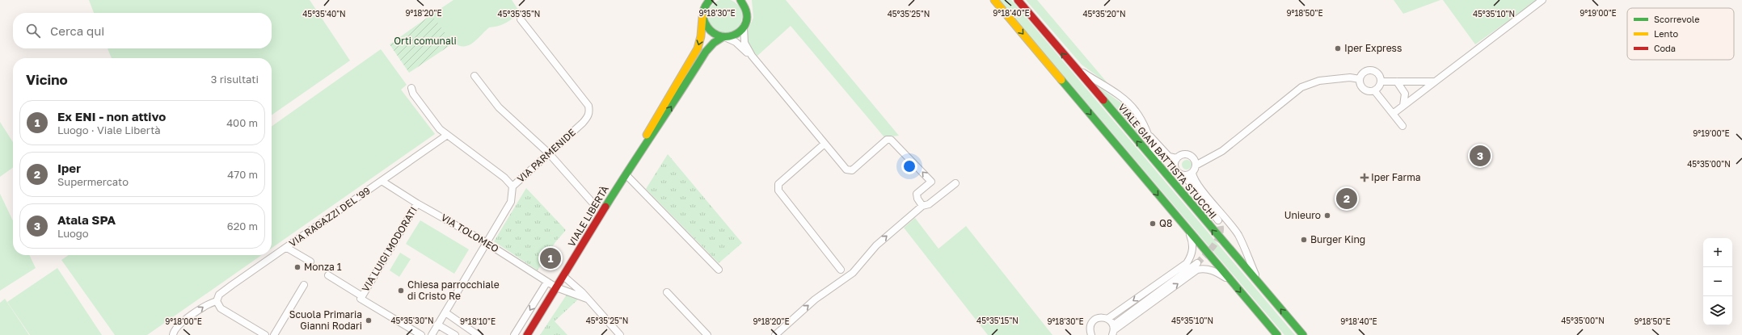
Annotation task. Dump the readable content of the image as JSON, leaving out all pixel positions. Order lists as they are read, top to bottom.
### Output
{
  "streets": {
    "main road": ["VIALE GIAN BATTISTA STUCCHI", "VIALE LIBERTÀ"],
    "street": [
      "VIA PARMENIDE",
      "VIA RAGAZZI DEL '99",
      "VIA TOLOMEO",
      "VIA LUIGI MODORATI"
    ]
  },
  "crossings": [
    ["VIA PARMENIDE", "VIA TOLOMEO"],
    ["VIALE LIBERTÀ", "VIA TOLOMEO"],
    ["VIA RAGAZZI DEL '99", "VIA TOLOMEO"],
    ["VIA TOLOMEO", "VIA LUIGI MODORATI"]
  ],
  "parks": ["Orti comunali"],
  "places": {
    "other": [
      "Iper Express",
      "Unieuro",
      "Q8",
      "Burger King",
      "Monza 1",
      "Chiesa parrocchiale di Cristo Re",
      "Scuola Primaria Gianni Rodari"
    ],
    "health": ["Iper Farma"]
  },
  "legend": ["Scorrevole", "Lento", "Coda"],
  "page": {
    "search": "Cerca qui",
    "heading": ["Vicino", "3 risultati"],
    "list": [
      {
        "mark": "1",
        "name": "Ex ENI - non attivo",
        "note": "Luogo · Viale Libertà",
        "value": "400 m"
      },
      {
        "mark": "2",
        "name": "Iper",
        "note": "Supermercato",
        "value": "470 m"
      },
      {
        "mark": "3",
        "name": "Atala SPA",
        "note": "Luogo",
        "value": "620 m"
      }
    ],
    "pins": ["3", "2", "1"],
    "map_buttons": ["+", "−"]
  },
  "coordinates": [
    "9°18'20\"E",
    "9°18'30\"E",
    "9°18'40\"E",
    "9°18'50\"E",
    "9°19'00\"E",
    "45°35'40\"N",
    "45°35'35\"N",
    "45°35'25\"N",
    "45°35'20\"N",
    "45°35'10\"N",
    "45°35'00\"N",
    "45°35'30\"N",
    "45°35'15\"N",
    "9°18'00\"E",
    "9°18'10\"E"
  ]
}
